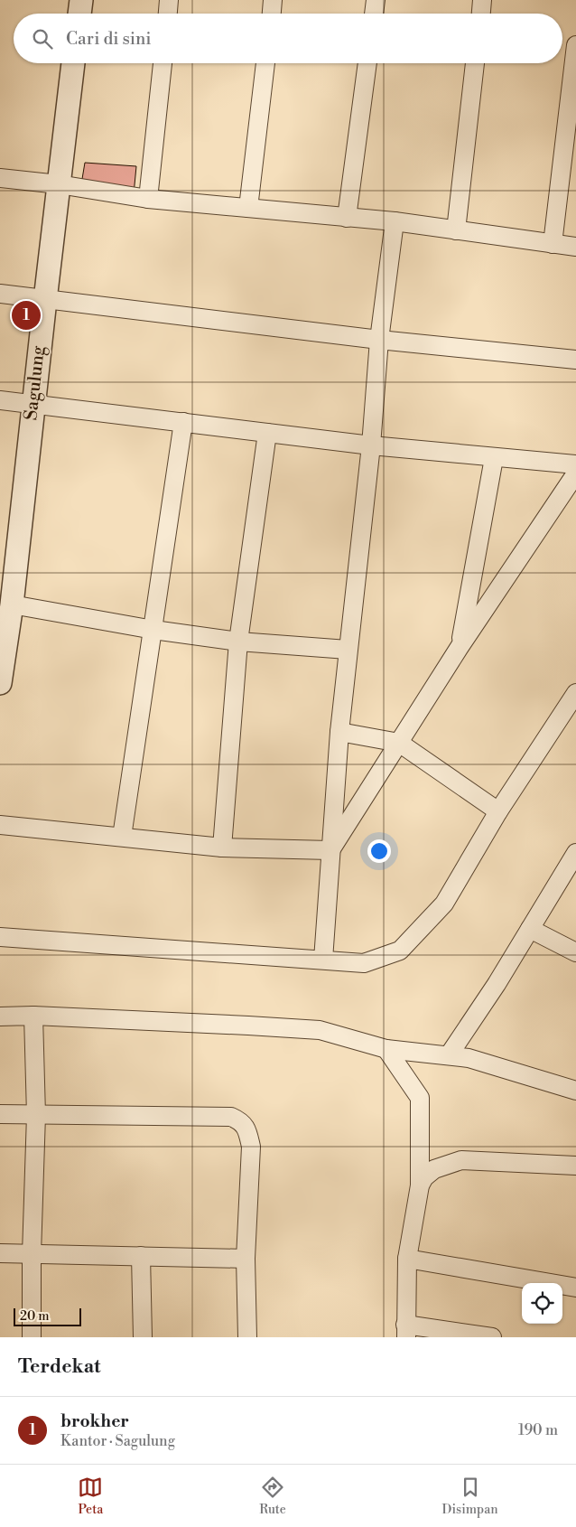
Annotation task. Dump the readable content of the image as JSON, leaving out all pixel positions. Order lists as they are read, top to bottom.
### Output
{
  "streets": {
    "street": ["Sagulung"]
  },
  "scale_bar": "20 m",
  "page": {
    "search": "Cari di sini",
    "pins": "1",
    "scale": "20 m",
    "heading": "Terdekat",
    "list": [
      {
        "mark": "1",
        "name": "brokher",
        "note": "Kantor · Sagulung",
        "value": "190 m"
      }
    ],
    "nav": ["Peta", "Rute", "Disimpan"]
  }
}
